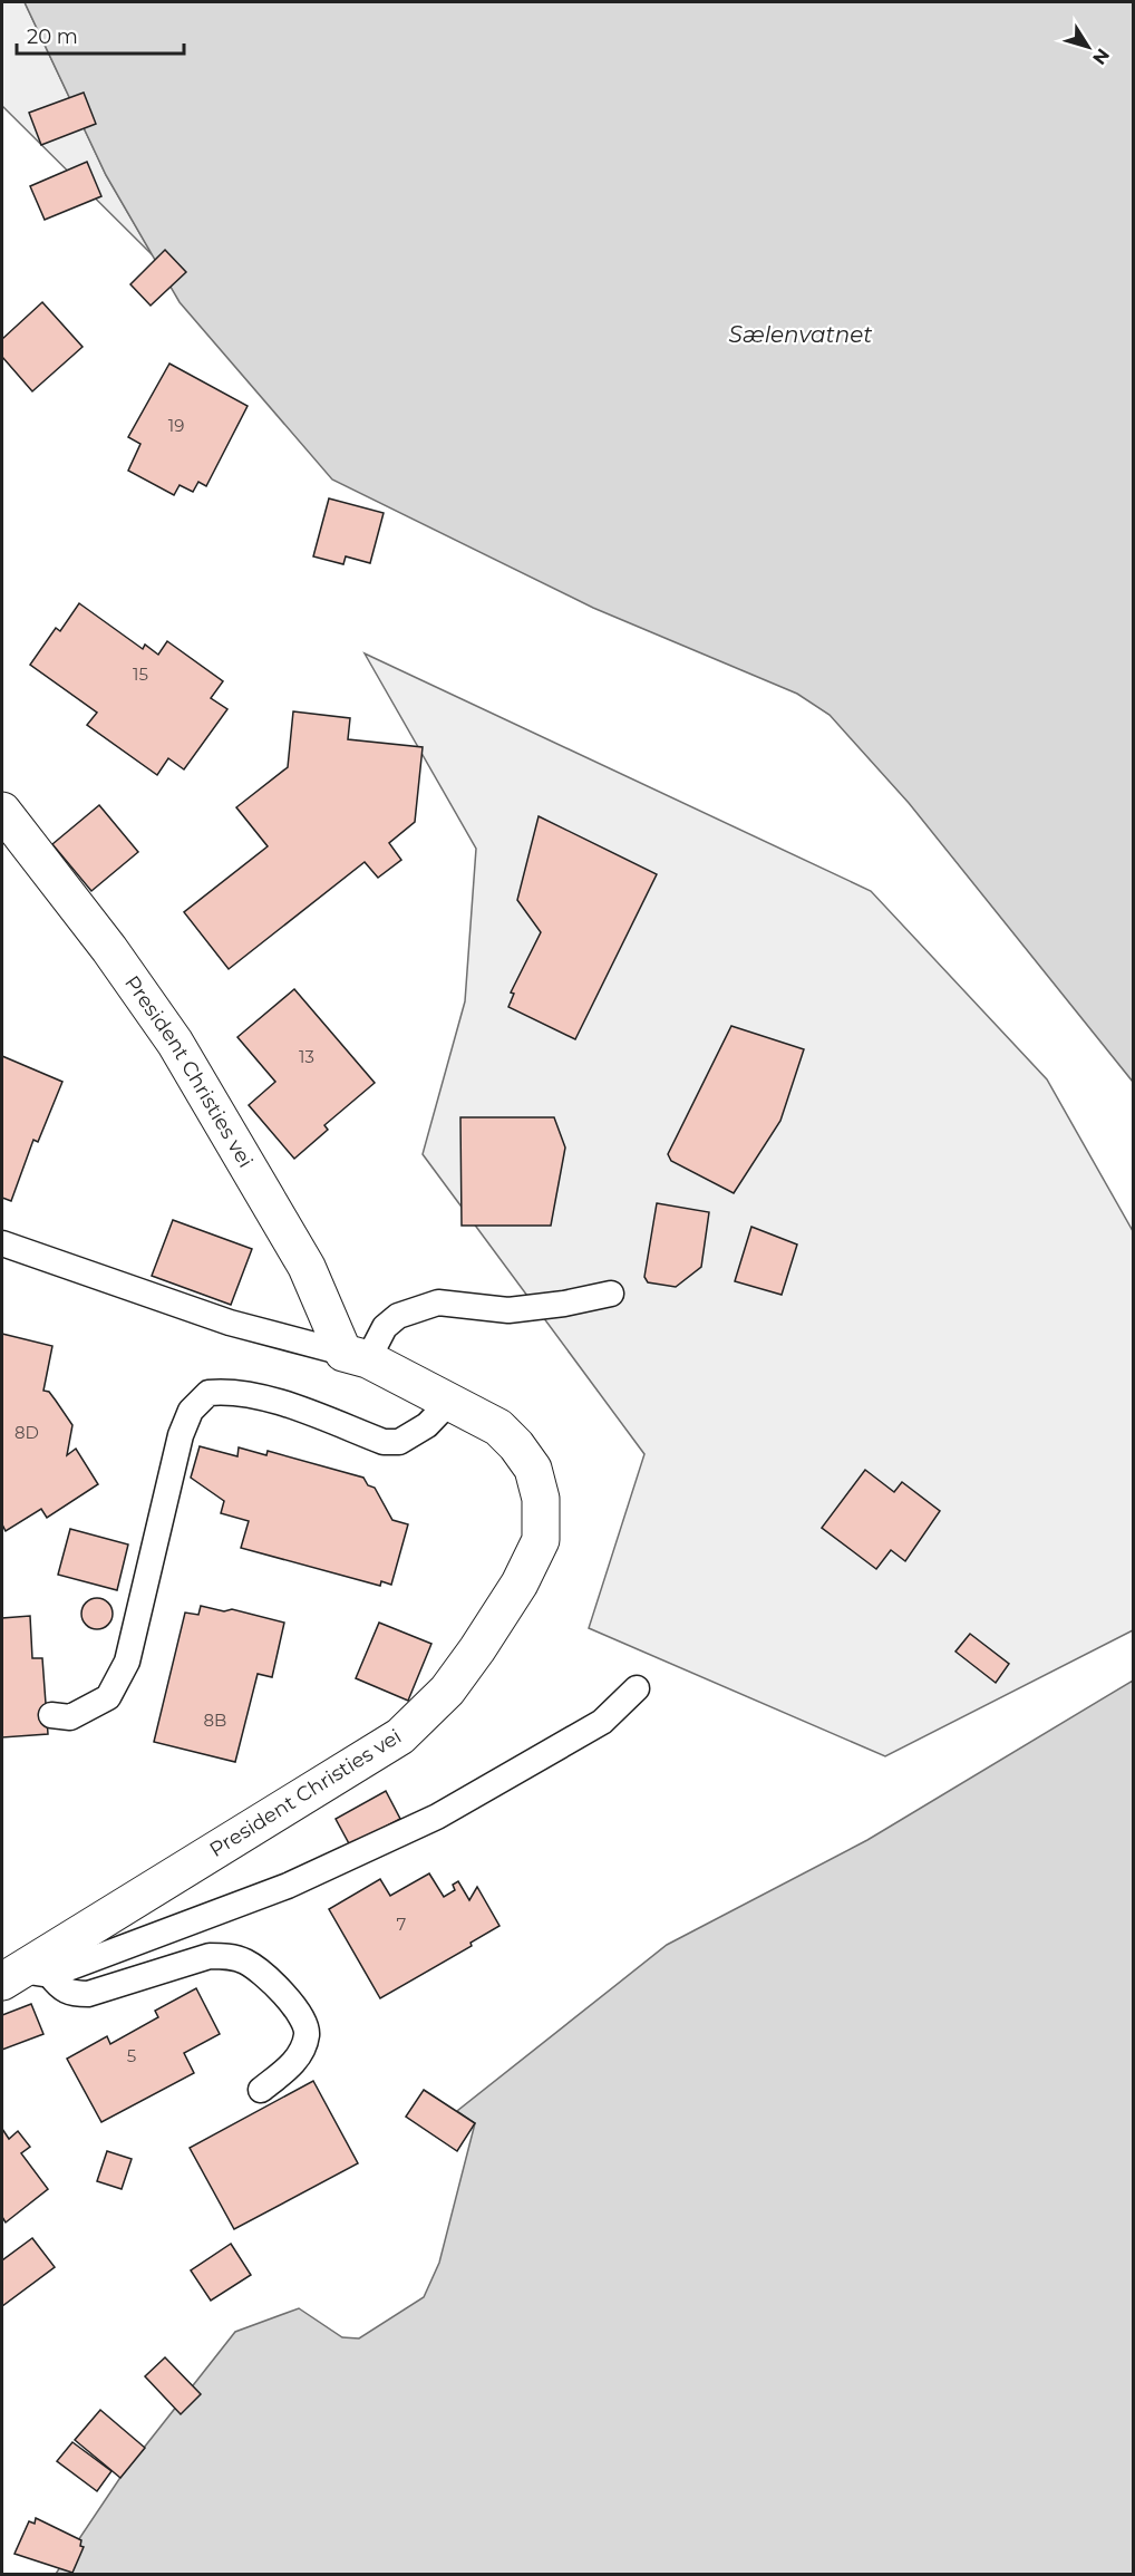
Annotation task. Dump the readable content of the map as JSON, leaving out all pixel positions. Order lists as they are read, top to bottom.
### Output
{
  "streets": {
    "street": ["President Christies vei"]
  },
  "water": ["Sælenvatnet"],
  "house_numbers": [
    "19",
    "15",
    "13",
    "8D",
    "8B",
    "7",
    "5"
  ],
  "scale_bar": "20 m",
  "north": "bottom right"
}
